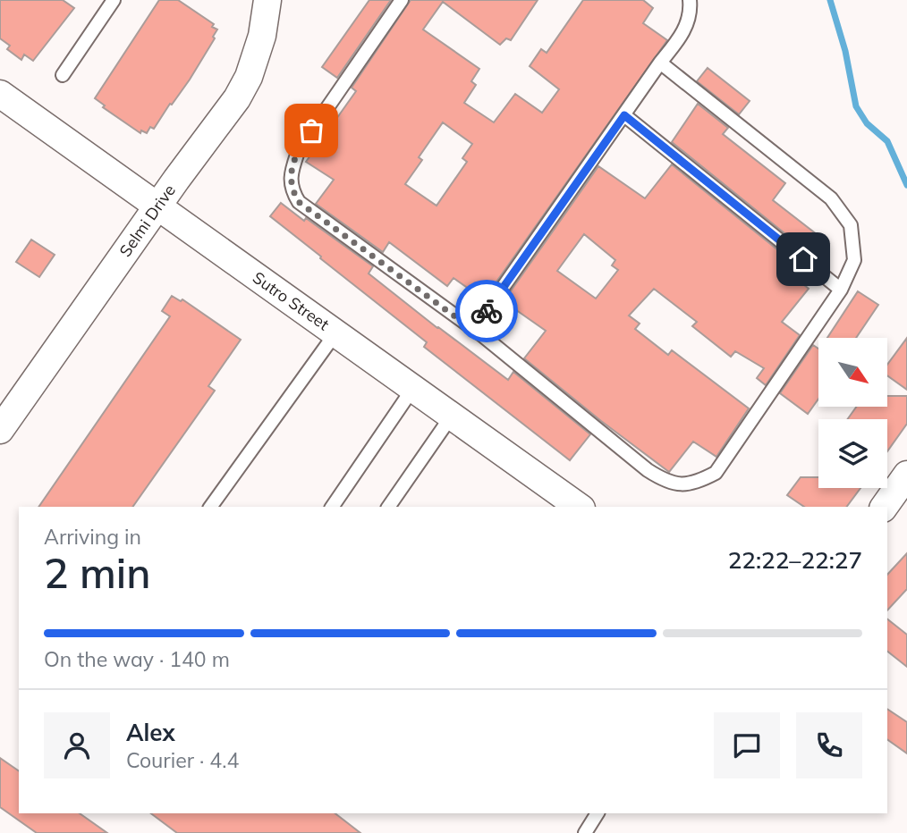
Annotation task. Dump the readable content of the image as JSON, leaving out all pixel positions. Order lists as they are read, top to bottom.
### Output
{
  "streets": {
    "street": ["Selmi Drive", "Sutro Street"]
  },
  "crossings": [
    ["Selmi Drive", "Sutro Street"]
  ],
  "north": "bottom right",
  "page": {
    "heading": ["2 min", "Arriving in", "22:22–22:27"],
    "panel": ["Alex", "Courier · 4.4"],
    "bar": "On the way · 140 m"
  }
}
